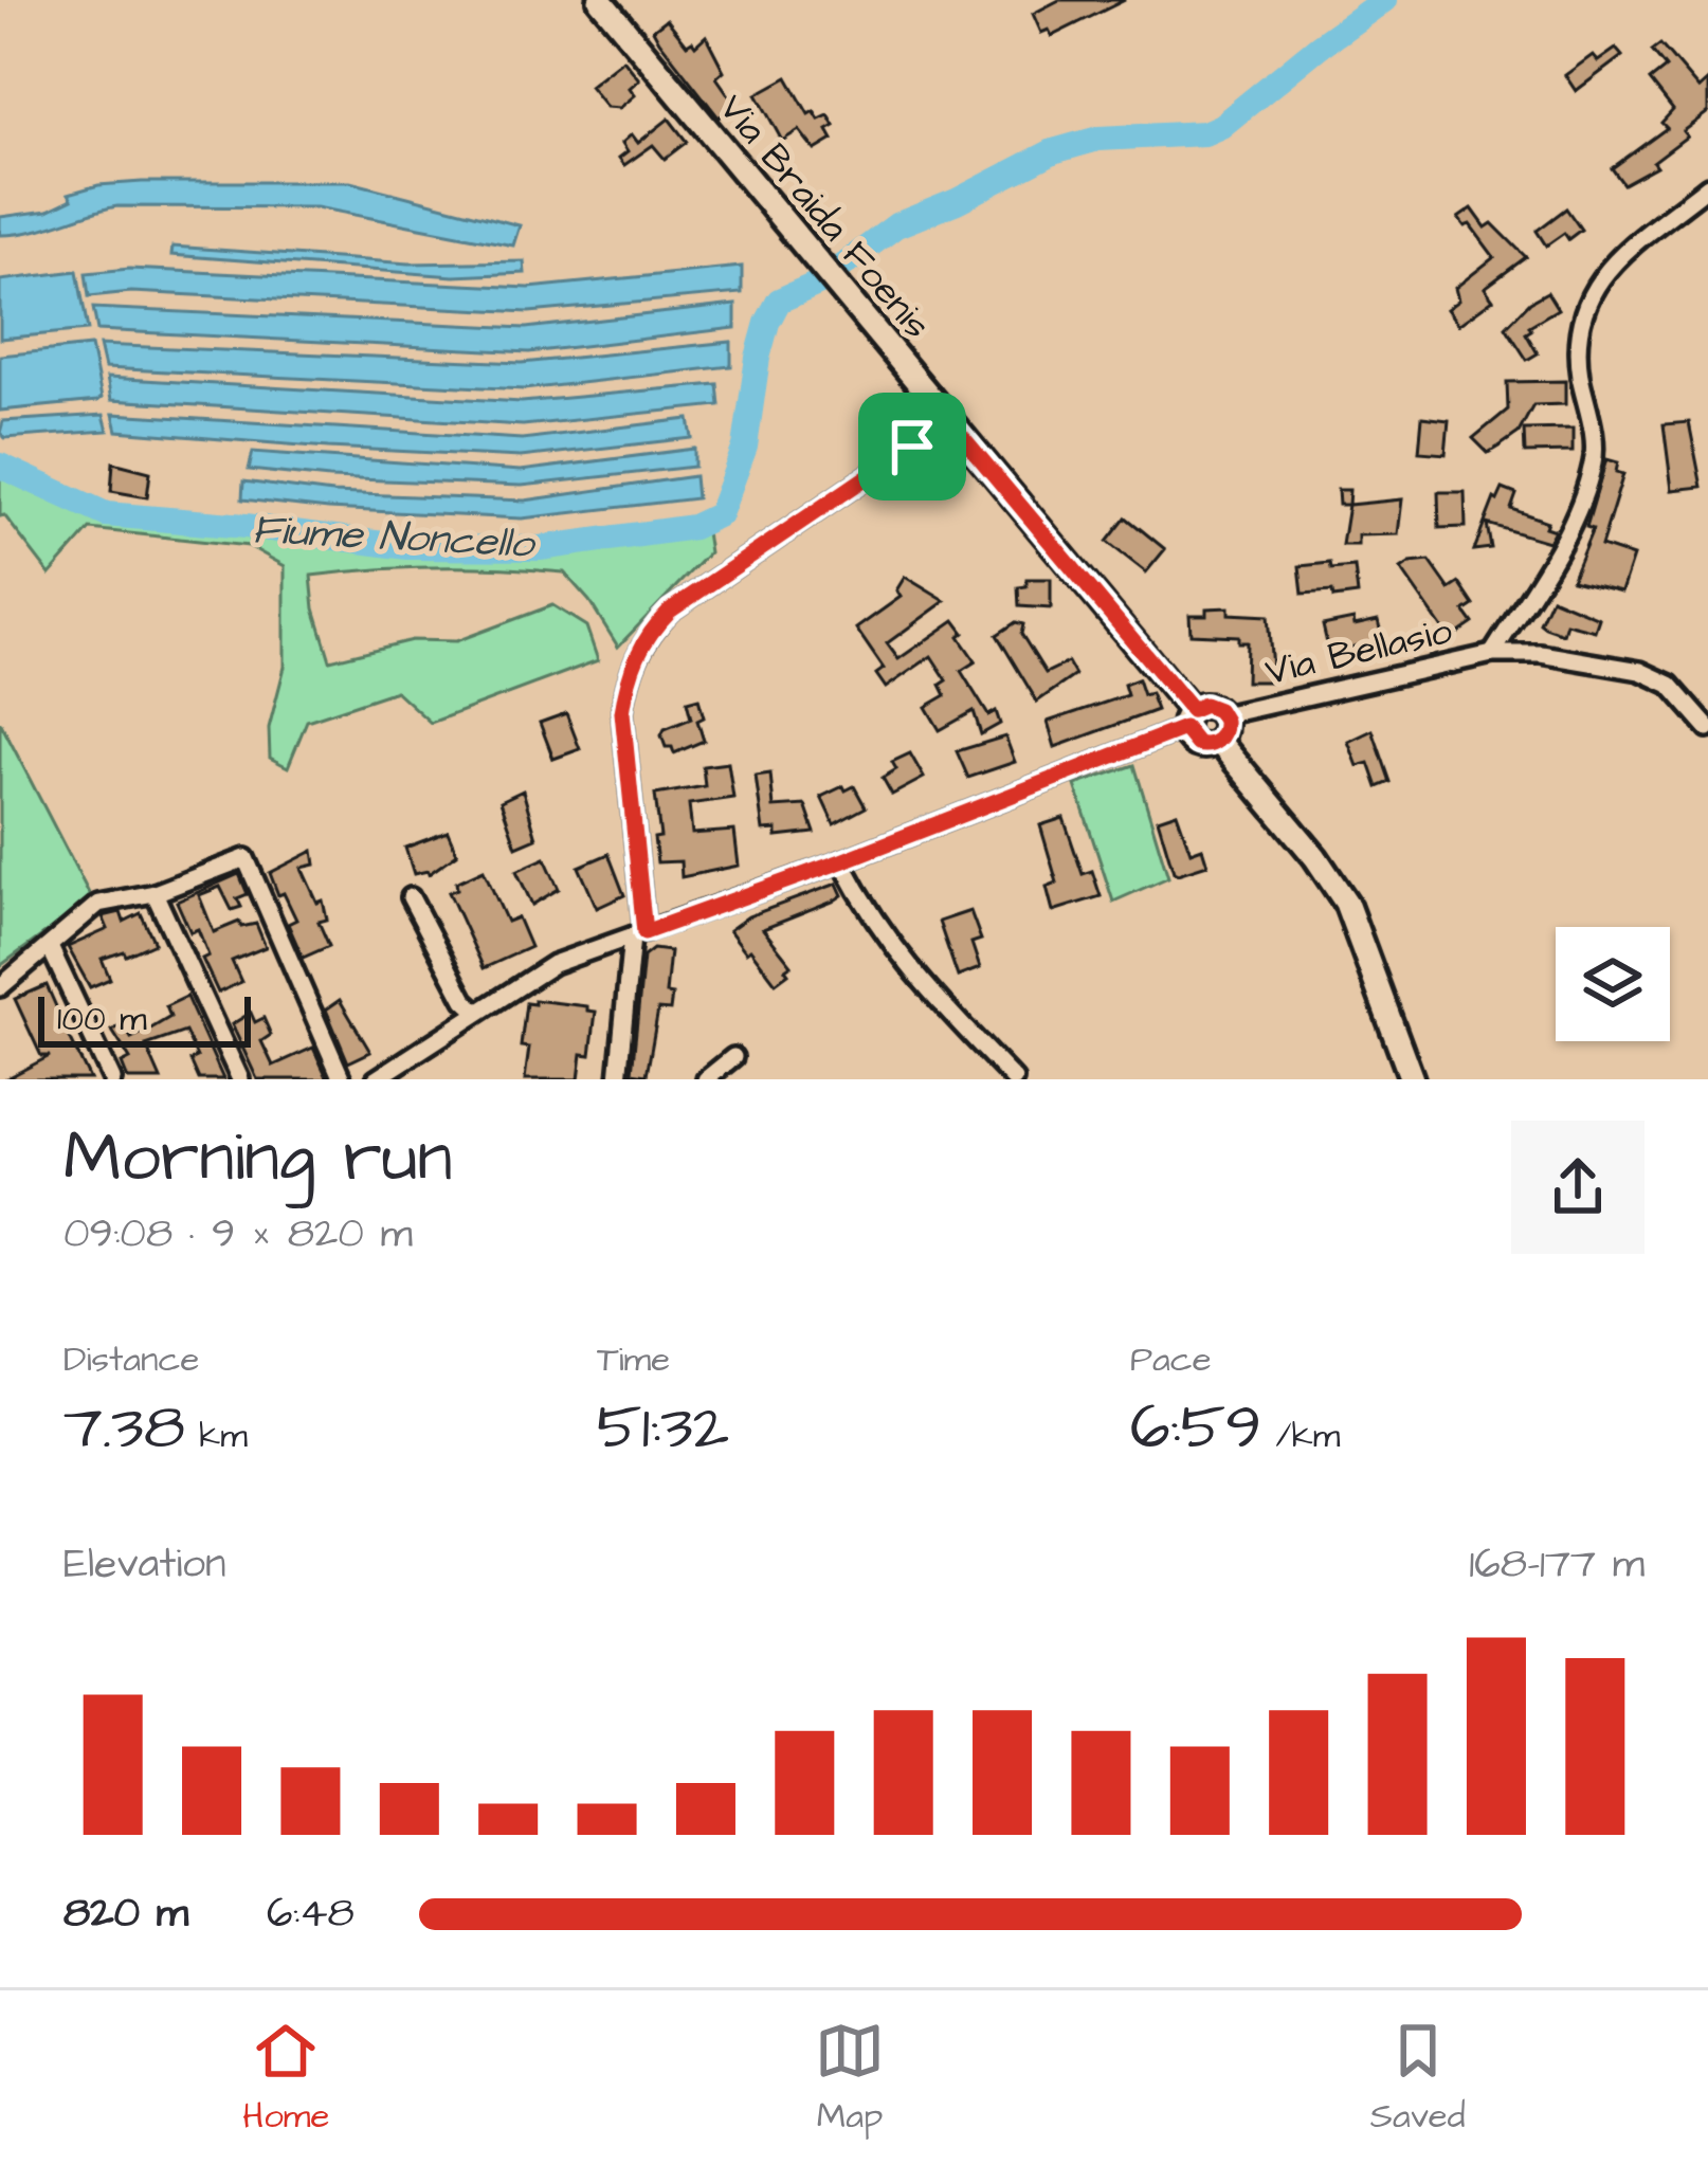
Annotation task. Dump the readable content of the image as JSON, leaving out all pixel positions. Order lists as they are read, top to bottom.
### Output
{
  "streets": {
    "street": ["Via Braida Foenis", "Via Bellasio"]
  },
  "crossings": [
    ["Via Braida Foenis", "Via Bellasio"]
  ],
  "water": ["Fiume Noncello"],
  "scale_bar": "100 m",
  "page": {
    "scale": "100 m",
    "heading": ["Morning run", "09:08 · 9 × 820 m"],
    "stats": [
      ["Distance", "7.38 km"],
      ["Time", "51:32"],
      ["Pace", "6:59 /km"]
    ],
    "chart": ["Elevation", "168–177 m"],
    "list": [
      {
        "name": "820 m",
        "note": "6:48"
      }
    ],
    "tabs": ["Home", "Map", "Saved"]
  }
}
